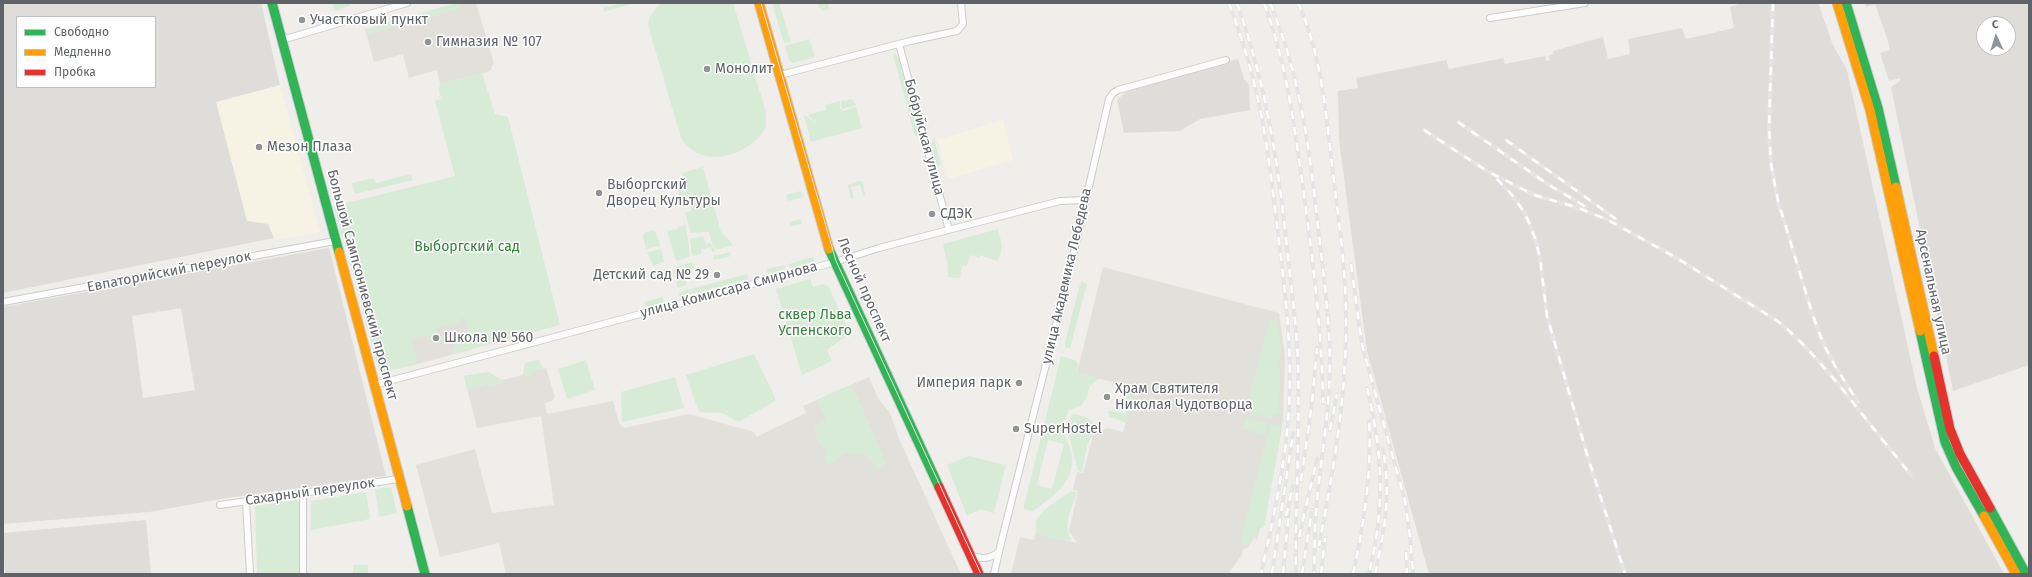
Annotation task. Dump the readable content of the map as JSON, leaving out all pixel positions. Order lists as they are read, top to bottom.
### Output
{
  "streets": {
    "main road": ["Большой Сампсониевский проспект", "Лесной проспект", "Арсенальная улица"],
    "street": [
      "Бобруйская улица",
      "Евпаторийский переулок",
      "улица Академика Лебедева",
      "улица Комиссара Смирнова",
      "Сахарный переулок"
    ]
  },
  "crossings": [
    ["Бобруйская улица", "улица Комиссара Смирнова"],
    ["Евпаторийский переулок", "Большой Сампсониевский проспект"],
    ["улица Академика Лебедева", "улица Комиссара Смирнова"],
    ["Большой Сампсониевский проспект", "улица Комиссара Смирнова"],
    ["Большой Сампсониевский проспект", "Сахарный переулок"],
    ["улица Комиссара Смирнова", "Лесной проспект"]
  ],
  "parks": ["Выборгский сад", "сквер Льва Успенского"],
  "places": [
    "Участковый пункт",
    "Гимназия № 107",
    "Монолит",
    "Мезон Плаза",
    "Выборгский Дворец Культуры",
    "СДЭК",
    "Детский сад № 29",
    "Школа № 560",
    "Империя парк",
    "Храм Святителя Николая Чудотворца",
    "SuperHostel"
  ],
  "legend": ["Свободно", "Медленно", "Пробка"],
  "north": "top"
}
